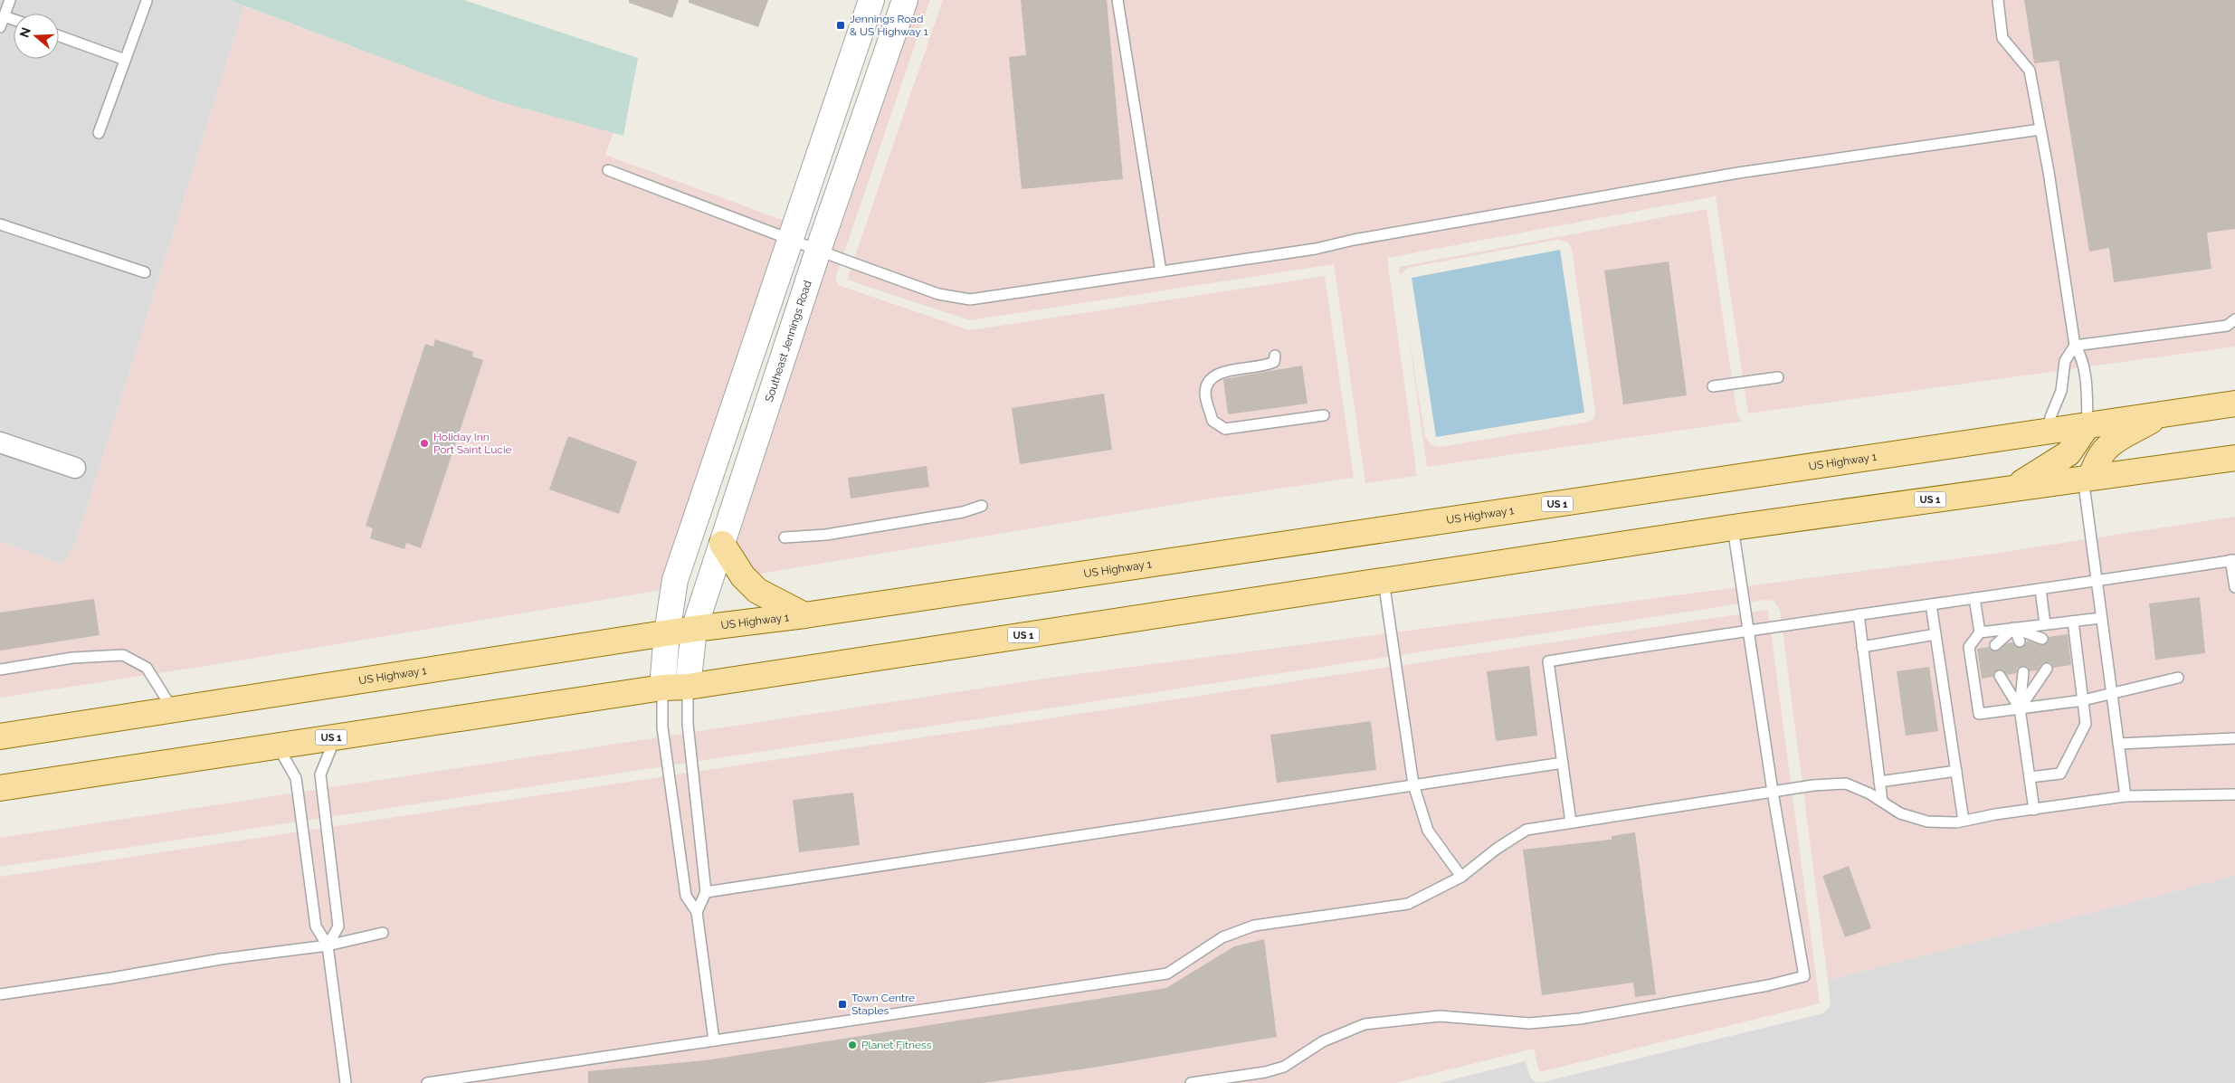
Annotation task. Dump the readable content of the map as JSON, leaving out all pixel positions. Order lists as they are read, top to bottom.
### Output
{
  "streets": {
    "main road": ["US Highway 1", "US 1"],
    "street": ["Southeast Jennings Road"]
  },
  "crossings": [
    ["Southeast Jennings Road", "US Highway 1"],
    ["Southeast Jennings Road", "US 1"]
  ],
  "places": {
    "transit": ["Jennings Road & US Highway 1", "Town Centre Staples"],
    "other": ["Holiday Inn Port Saint Lucie", "Planet Fitness"]
  },
  "north": "left"
}
